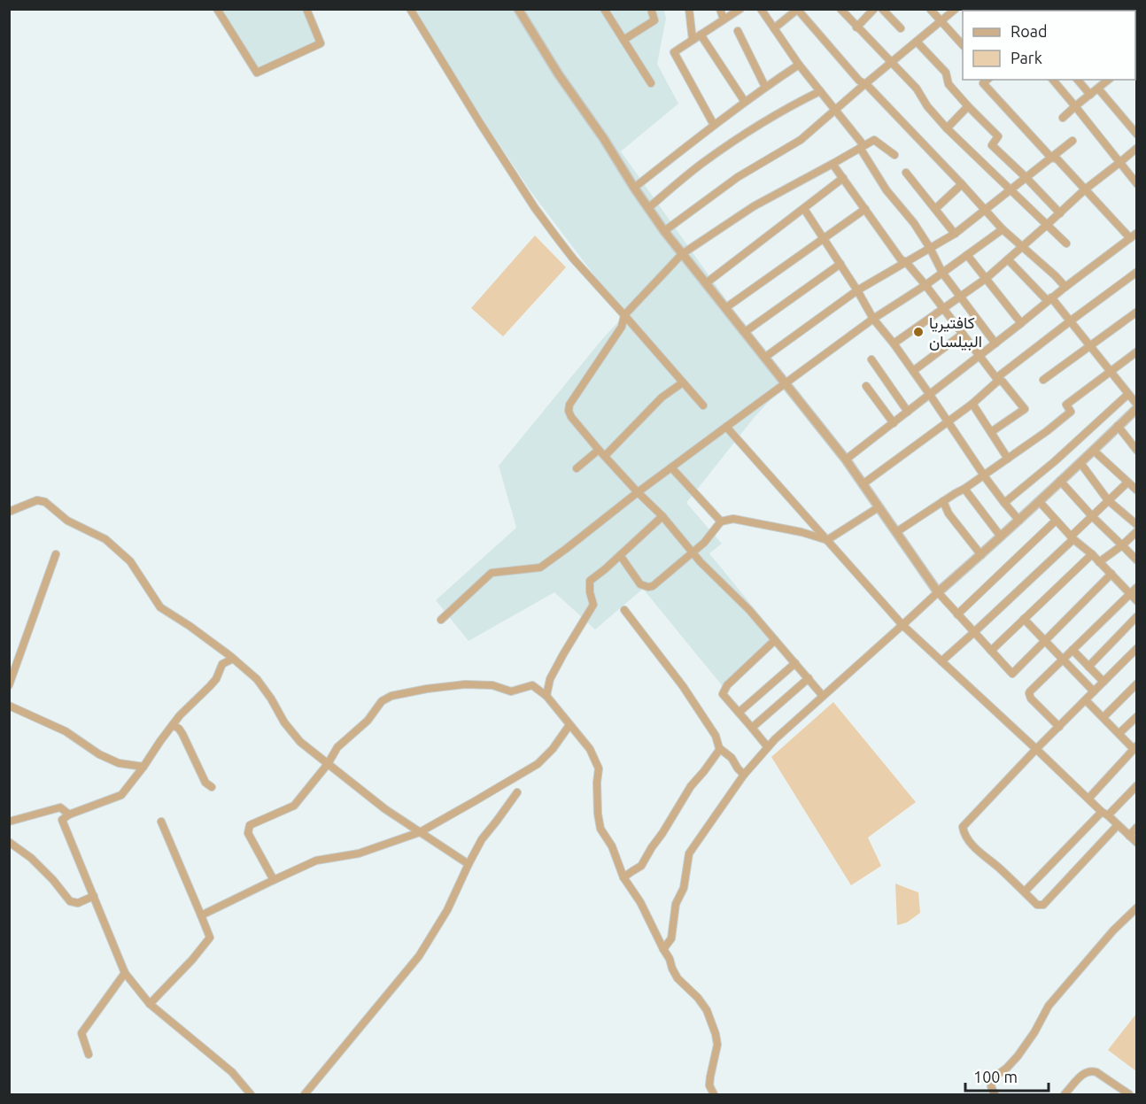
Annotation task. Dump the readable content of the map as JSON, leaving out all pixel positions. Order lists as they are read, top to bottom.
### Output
{
  "places": ["كافتيريا البيلسان"],
  "legend": ["Road", "Park"],
  "scale_bar": "100 m"
}
